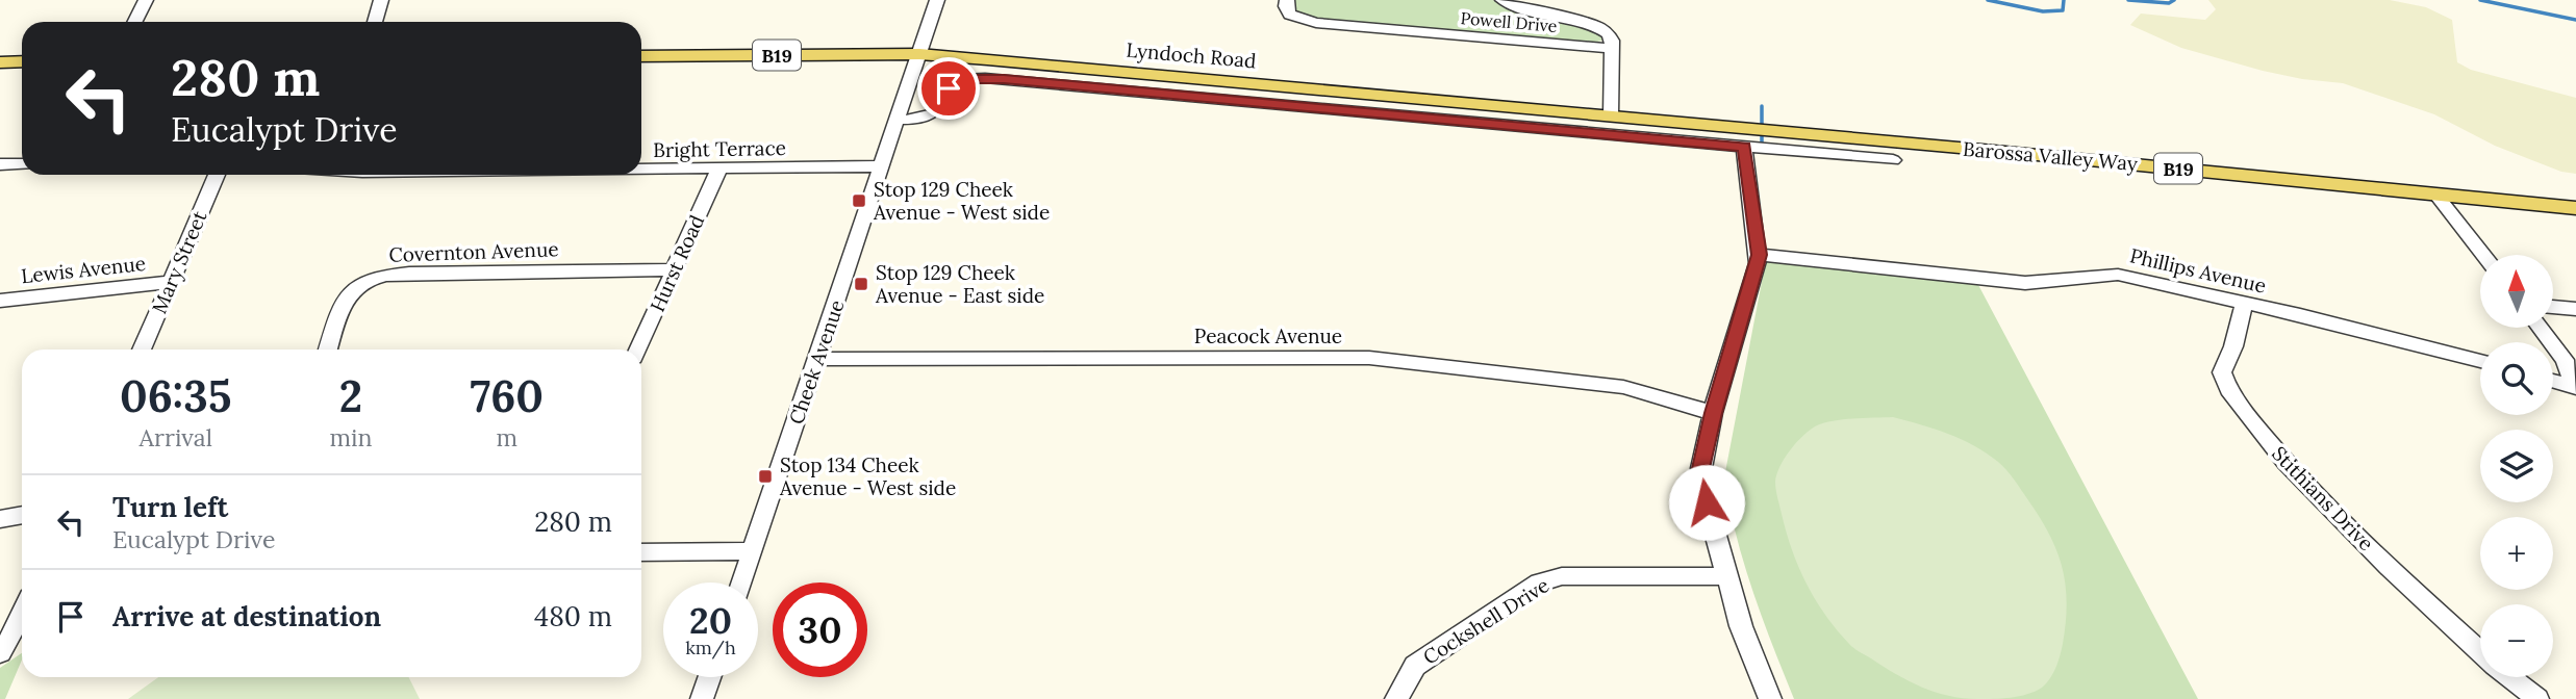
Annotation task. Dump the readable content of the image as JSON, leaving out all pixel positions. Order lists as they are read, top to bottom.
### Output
{
  "streets": {
    "main road": ["B19", "Lyndoch Road", "Barossa Valley Way"],
    "street": [
      "Powell Drive",
      "Bright Terrace",
      "Covernton Avenue",
      "Mary Street",
      "Hurst Road",
      "Lewis Avenue",
      "Phillips Avenue",
      "Peacock Avenue",
      "Cheek Avenue",
      "Stithians Drive",
      "Cockshell Drive"
    ]
  },
  "crossings": [
    ["Lyndoch Road", "Barossa Valley Way"],
    ["Lyndoch Road", "Cheek Avenue"],
    ["Bright Terrace", "Hurst Road"],
    ["Bright Terrace", "Cheek Avenue"],
    ["Covernton Avenue", "Hurst Road"],
    ["Mary Street", "Lewis Avenue"],
    ["Phillips Avenue", "Stithians Drive"],
    ["Peacock Avenue", "Cheek Avenue"]
  ],
  "places": {
    "transit": ["Stop 129 Cheek Avenue - West side", "Stop 129 Cheek Avenue - East side", "Stop 134 Cheek Avenue - West side"]
  },
  "north": "top",
  "page": {
    "turn": ["280 m", "Eucalypt Drive"],
    "map_buttons": ["+", "−"],
    "eta": [
      "06:35",
      "Arrival",
      "2",
      "min",
      "760",
      "m"
    ],
    "list": [
      {
        "name": "Turn left",
        "note": "Eucalypt Drive",
        "value": "280 m"
      },
      {
        "name": "Arrive at destination",
        "value": "480 m"
      }
    ],
    "speed": "20 km/h",
    "limit": "30"
  }
}
